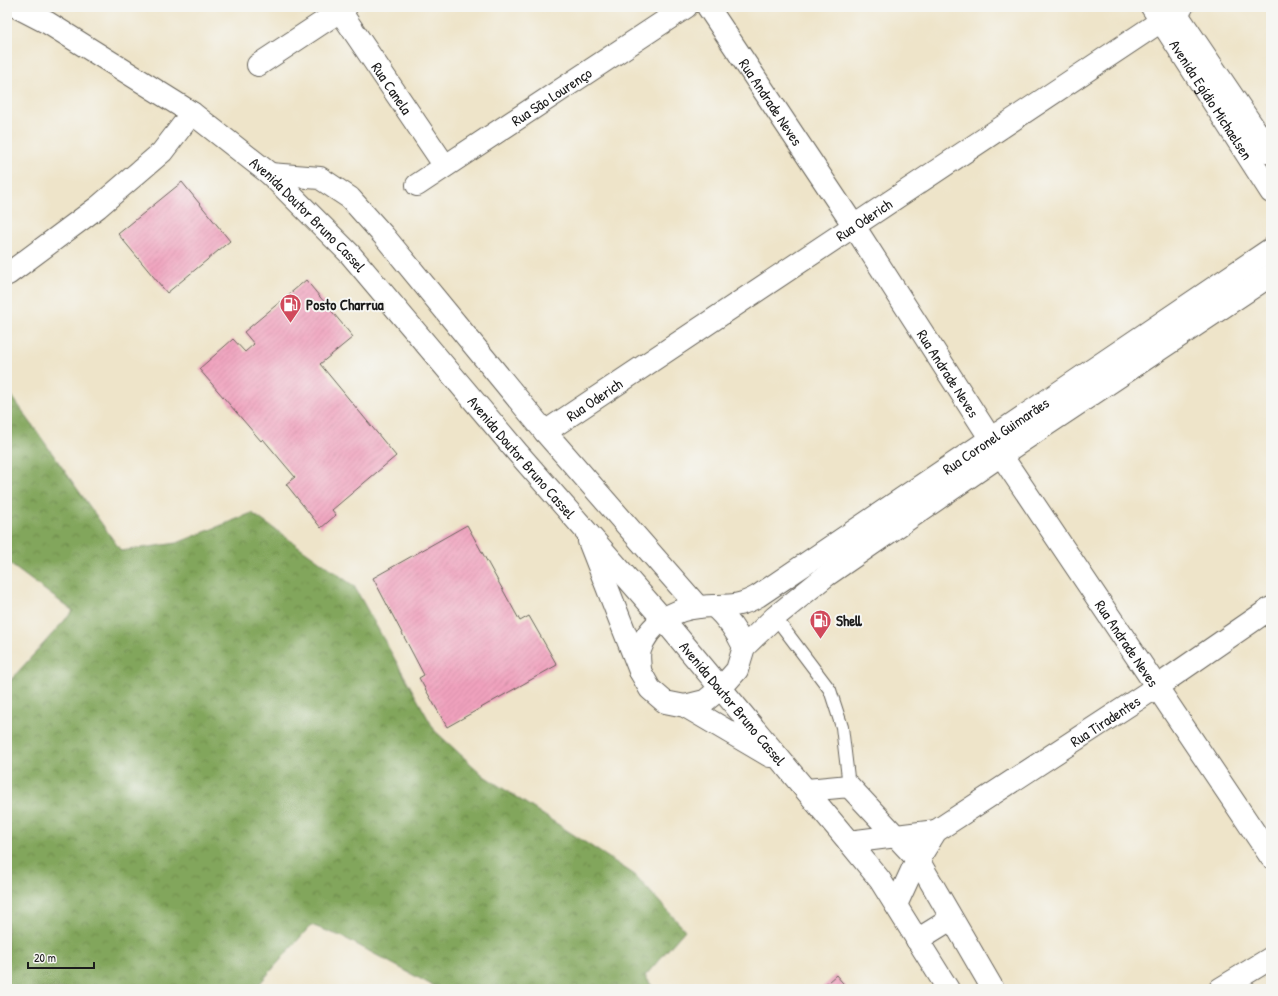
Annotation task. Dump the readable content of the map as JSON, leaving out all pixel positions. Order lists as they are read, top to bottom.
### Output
{
  "streets": {
    "street": [
      "Rua Canela",
      "Rua São Lourenço",
      "Avenida Egídio Michaelsen",
      "Rua Andrade Neves",
      "Avenida Doutor Bruno Cassel",
      "Rua Oderich",
      "Rua Coronel Guimarães",
      "Rua Tiradentes"
    ]
  },
  "crossings": [
    ["Rua Canela", "Rua São Lourenço"],
    ["Avenida Egídio Michaelsen", "Rua Oderich"],
    ["Rua Andrade Neves", "Rua Oderich"],
    ["Rua Andrade Neves", "Rua Coronel Guimarães"],
    ["Rua Andrade Neves", "Rua Tiradentes"],
    ["Avenida Doutor Bruno Cassel", "Rua Coronel Guimarães"],
    ["Avenida Doutor Bruno Cassel", "Rua Tiradentes"]
  ],
  "places": {
    "fuel station": ["Posto Charrua", "Shell"]
  },
  "scale_bar": "20 m"
}
